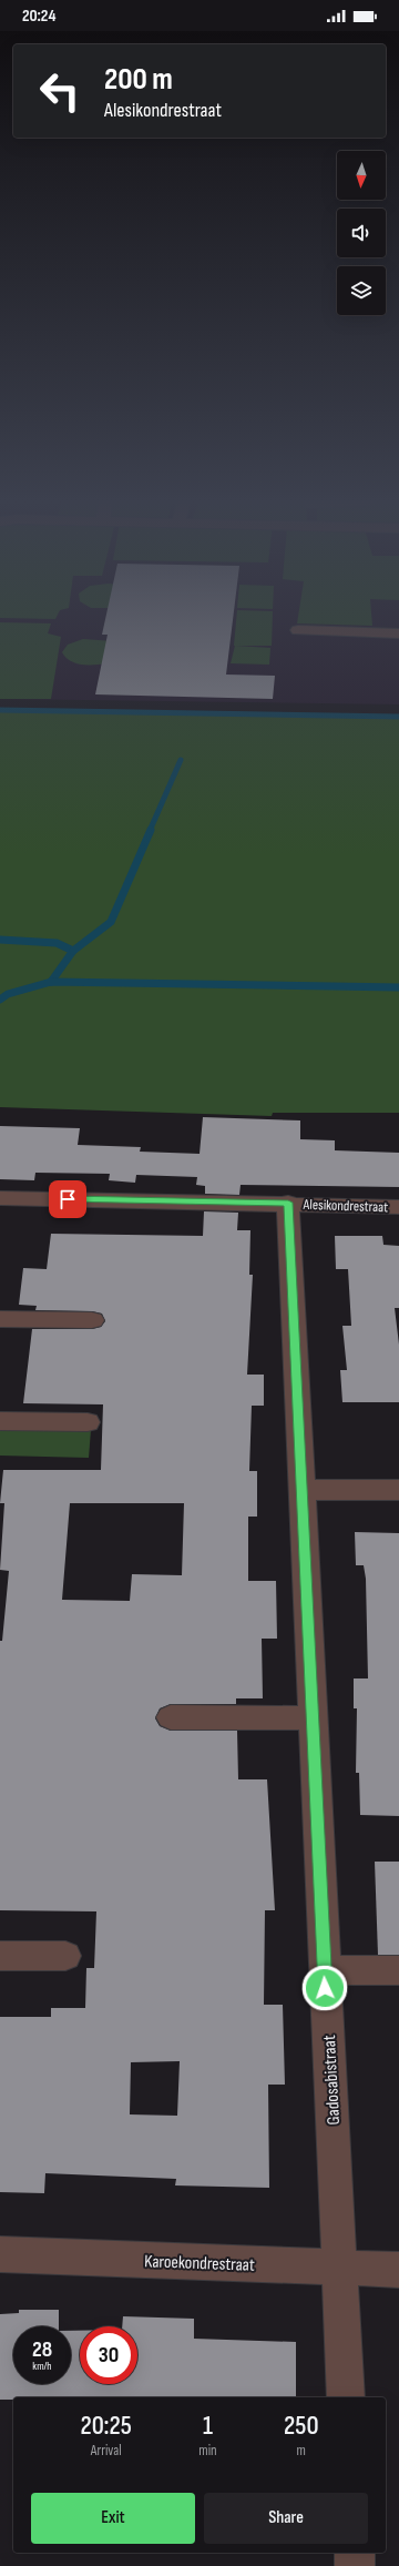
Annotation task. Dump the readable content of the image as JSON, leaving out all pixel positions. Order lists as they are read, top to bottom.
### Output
{
  "streets": {
    "street": ["Alesikondrestraat", "Gadosabistraat", "Karoekondrestraat"]
  },
  "crossings": [
    ["Alesikondrestraat", "Gadosabistraat"],
    ["Gadosabistraat", "Karoekondrestraat"]
  ],
  "north": "bottom",
  "page": {
    "status": "20:24",
    "turn": ["200 m", "Alesikondrestraat"],
    "speed": "28 km/h",
    "limit": "30",
    "eta": [
      "20:25",
      "Arrival",
      "1",
      "min",
      "250",
      "m"
    ],
    "buttons": ["Exit", "Share"]
  }
}
